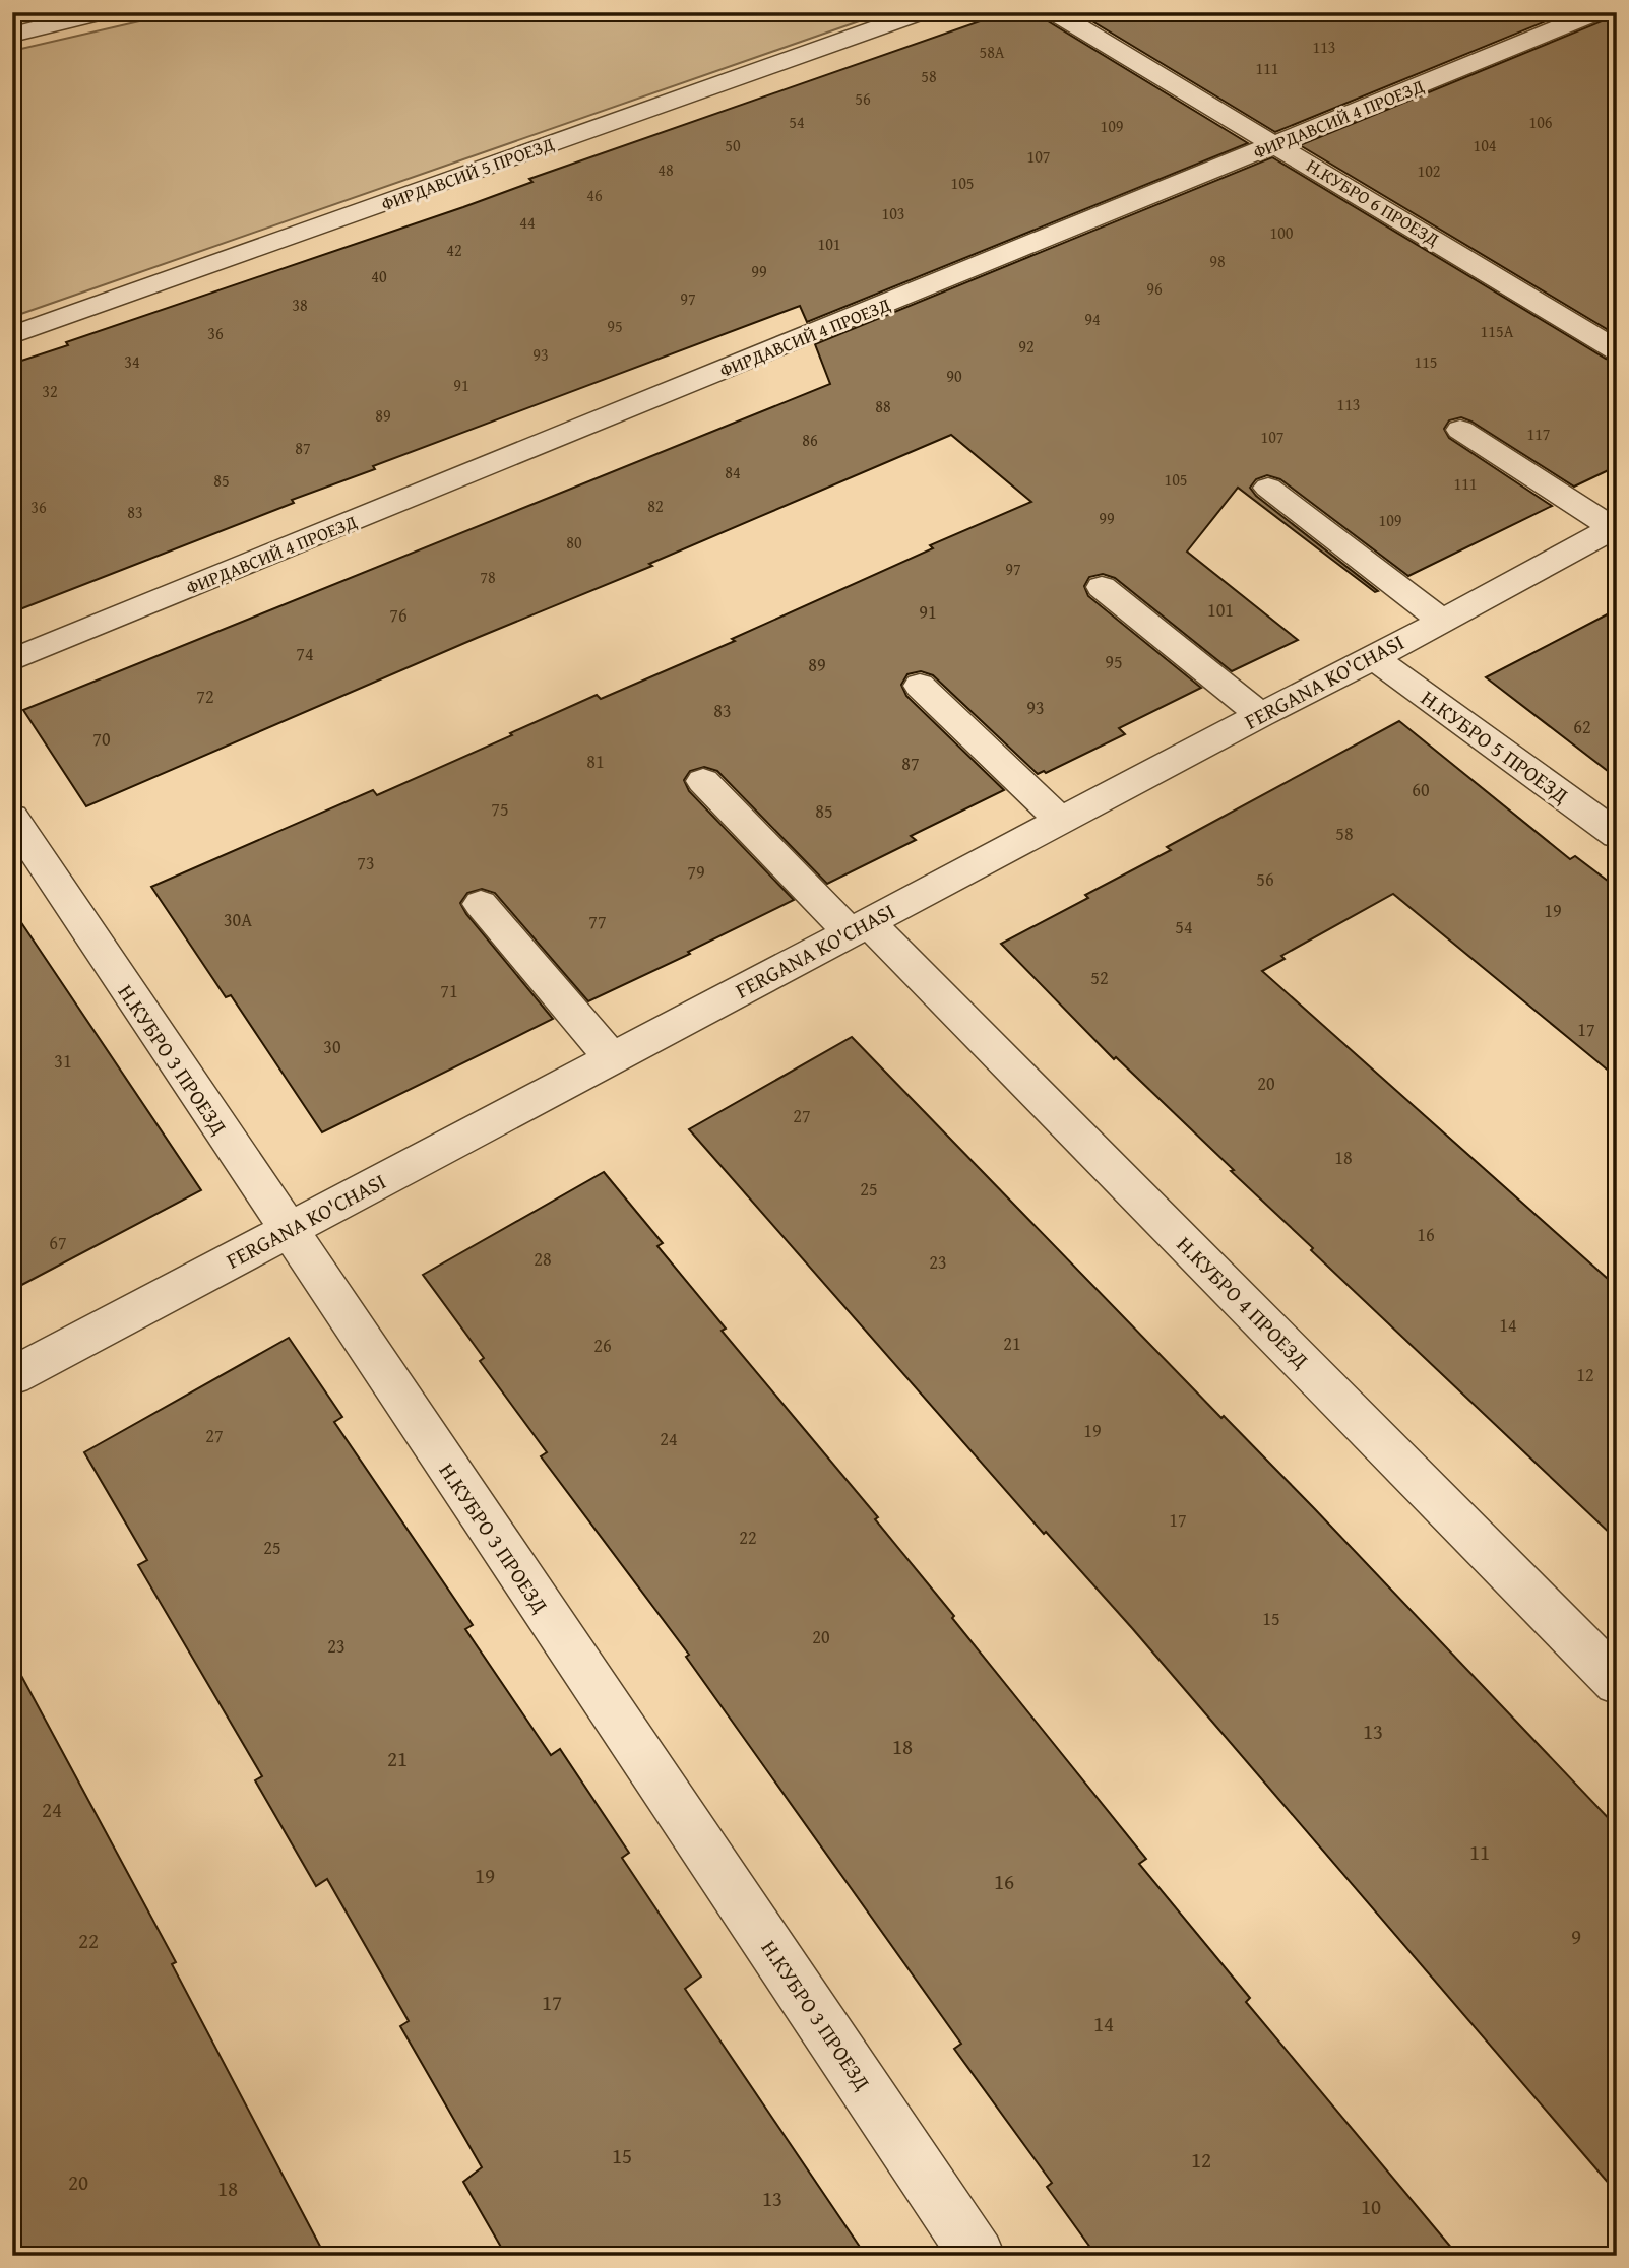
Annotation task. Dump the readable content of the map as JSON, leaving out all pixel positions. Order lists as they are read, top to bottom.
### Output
{
  "streets": {
    "street": [
      "ФИРДАВСИЙ 4 ПРОЕЗД",
      "ФИРДАВСИЙ 5 ПРОЕЗД",
      "Н.КУБРО 6 ПРОЕЗД",
      "FERGANA KO'CHASI",
      "Н.КУБРО 5 ПРОЕЗД",
      "Н.КУБРО 3 ПРОЕЗД",
      "Н.КУБРО 4 ПРОЕЗД"
    ]
  },
  "crossings": [
    ["ФИРДАВСИЙ 4 ПРОЕЗД", "Н.КУБРО 6 ПРОЕЗД"],
    ["FERGANA KO'CHASI", "Н.КУБРО 5 ПРОЕЗД"],
    ["FERGANA KO'CHASI", "Н.КУБРО 3 ПРОЕЗД"],
    ["FERGANA KO'CHASI", "Н.КУБРО 4 ПРОЕЗД"]
  ],
  "house_numbers": [
    "113",
    "58A",
    "111",
    "58",
    "56",
    "54",
    "106",
    "109",
    "50",
    "104",
    "107",
    "48",
    "102",
    "105",
    "46",
    "103",
    "44",
    "100",
    "101",
    "42",
    "98",
    "99",
    "40",
    "96",
    "97",
    "38",
    "94",
    "95",
    "115A",
    "36",
    "92",
    "93",
    "34",
    "115",
    "90",
    "91",
    "32",
    "113",
    "88",
    "89",
    "117",
    "107",
    "86",
    "87",
    "84",
    "105",
    "85",
    "111",
    "82",
    "36",
    "83",
    "99",
    "109",
    "80",
    "97",
    "78",
    "101",
    "91",
    "76",
    "74",
    "95",
    "89",
    "72",
    "93",
    "83",
    "62",
    "70",
    "81",
    "87",
    "60",
    "75",
    "85",
    "58",
    "73",
    "79",
    "56",
    "19",
    "30A",
    "77",
    "54",
    "52",
    "71",
    "17",
    "30",
    "31",
    "20",
    "27",
    "18",
    "25",
    "16",
    "67",
    "28",
    "23",
    "14",
    "21",
    "26",
    "12",
    "19",
    "27",
    "24",
    "17",
    "22",
    "25",
    "15",
    "20",
    "23",
    "13",
    "18",
    "21",
    "24",
    "11",
    "19",
    "16",
    "9",
    "22",
    "17",
    "14",
    "15",
    "12",
    "20",
    "18",
    "13",
    "10"
  ]
}
